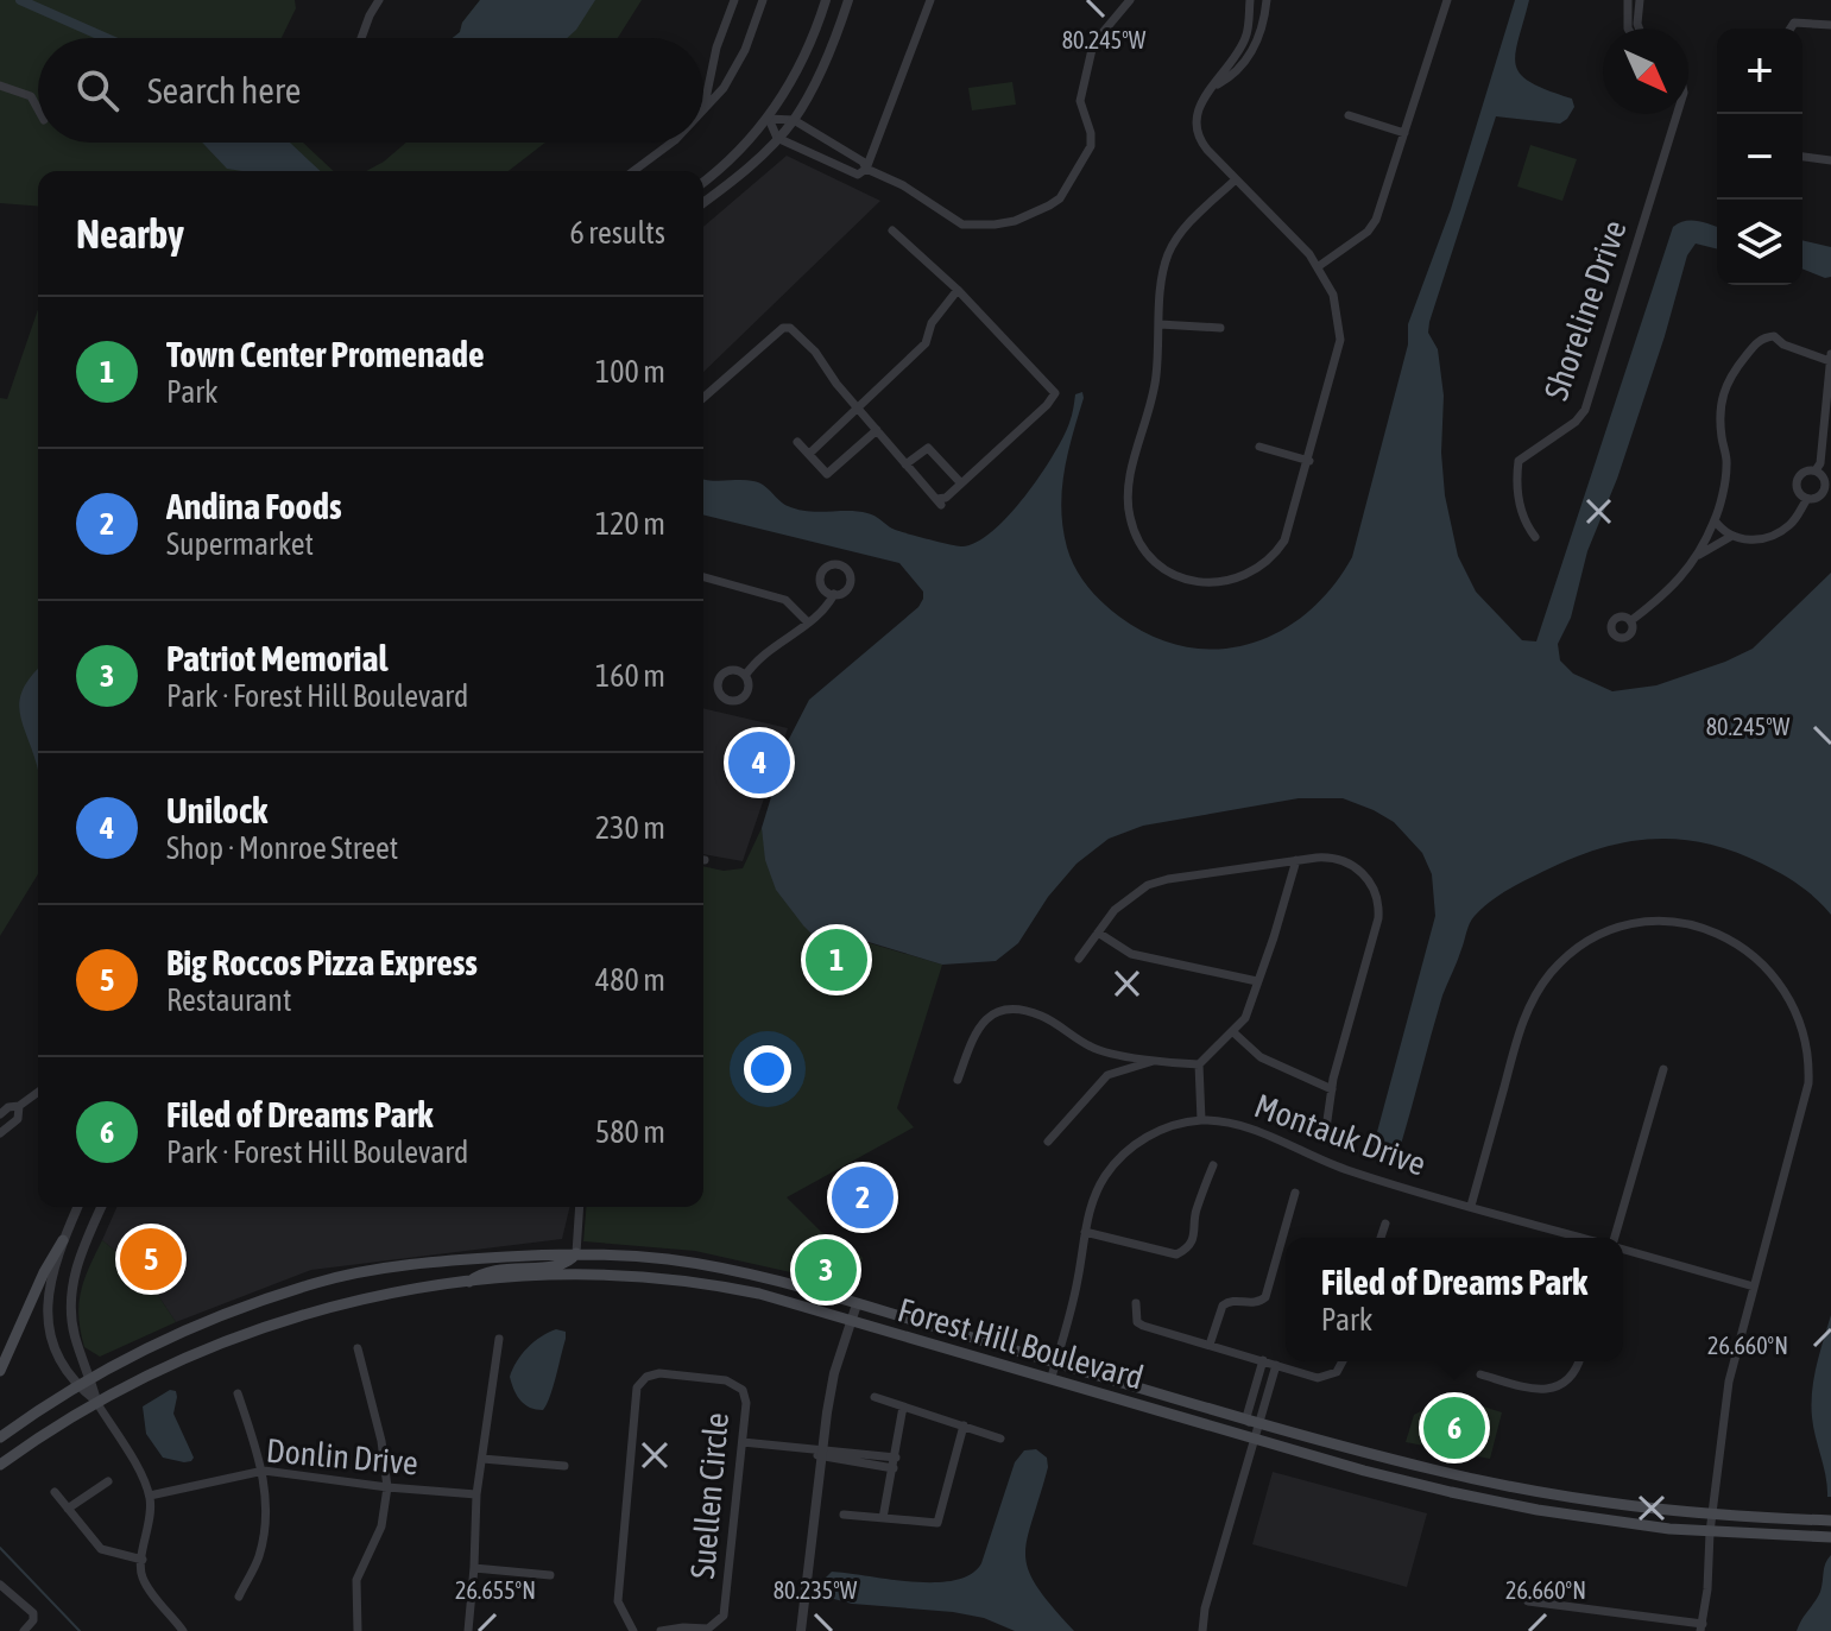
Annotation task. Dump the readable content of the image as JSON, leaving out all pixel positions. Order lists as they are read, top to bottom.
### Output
{
  "streets": {
    "main road": ["Forest Hill Boulevard"],
    "street": [
      "Shoreline Drive",
      "Montauk Drive",
      "Donlin Drive",
      "Suellen Circle"
    ]
  },
  "crossings": [
    ["Montauk Drive", "Forest Hill Boulevard"]
  ],
  "north": "bottom right",
  "page": {
    "map_buttons": ["+", "−"],
    "search": "Search here",
    "heading": ["Nearby", "6 results"],
    "list": [
      {
        "mark": "1",
        "name": "Town Center Promenade",
        "note": "Park",
        "value": "100 m"
      },
      {
        "mark": "2",
        "name": "Andina Foods",
        "note": "Supermarket",
        "value": "120 m"
      },
      {
        "mark": "3",
        "name": "Patriot Memorial",
        "note": "Park · Forest Hill Boulevard",
        "value": "160 m"
      },
      {
        "mark": "4",
        "name": "Unilock",
        "note": "Shop · Monroe Street",
        "value": "230 m"
      },
      {
        "mark": "5",
        "name": "Big Roccos Pizza Express",
        "note": "Restaurant",
        "value": "480 m"
      },
      {
        "mark": "6",
        "name": "Filed of Dreams Park",
        "note": "Park · Forest Hill Boulevard",
        "value": "580 m"
      }
    ],
    "pins": [
      "4",
      "1",
      "2",
      "5",
      "3",
      "6"
    ],
    "popup": ["Filed of Dreams Park", "Park"]
  },
  "coordinates": [
    "80.245°W",
    "26.660°N",
    "26.655°N",
    "80.235°W"
  ]
}
